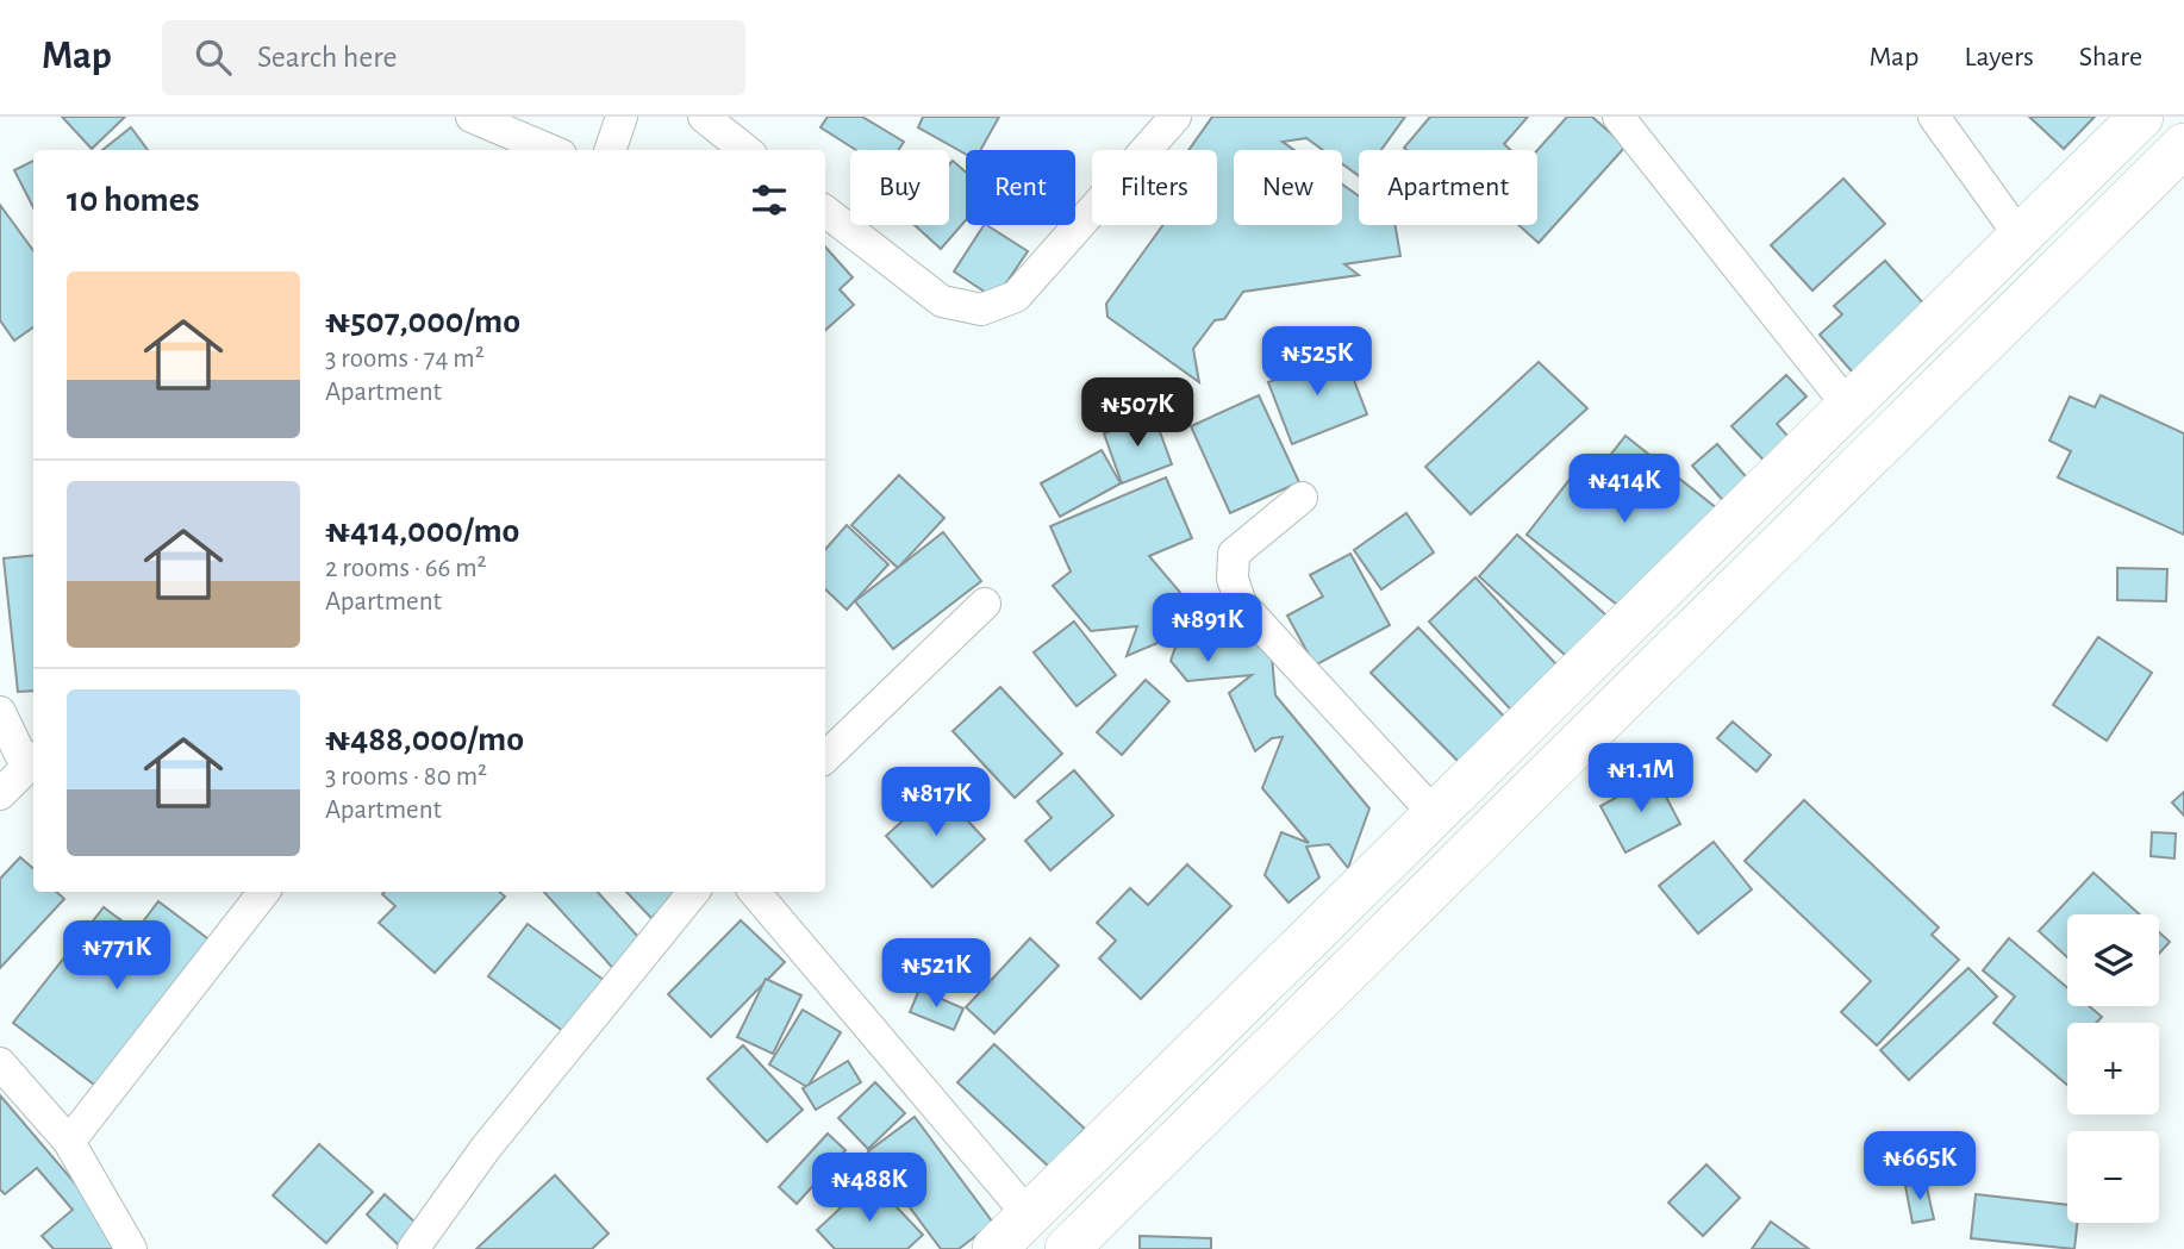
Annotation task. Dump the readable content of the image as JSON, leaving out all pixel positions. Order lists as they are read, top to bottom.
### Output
{
  "page": {
    "header": "Map",
    "search": "Search here",
    "nav": ["Map", "Layers", "Share"],
    "chip": [
      "Buy",
      "Rent",
      "Filters",
      "New",
      "Apartment"
    ],
    "heading": "10 homes",
    "list": [
      {
        "name": "₦507,000/mo",
        "note": "3 rooms · 74 m² · Apartment"
      },
      {
        "name": "₦414,000/mo",
        "note": "2 rooms · 66 m² · Apartment"
      },
      {
        "name": "₦488,000/mo",
        "note": "3 rooms · 80 m² · Apartment"
      }
    ],
    "price": [
      "₦525K",
      "₦507K",
      "₦414K",
      "₦891K",
      "₦1.1M",
      "₦817K",
      "₦771K",
      "₦521K",
      "₦665K",
      "₦488K"
    ],
    "map_buttons": ["+", "−"]
  }
}
